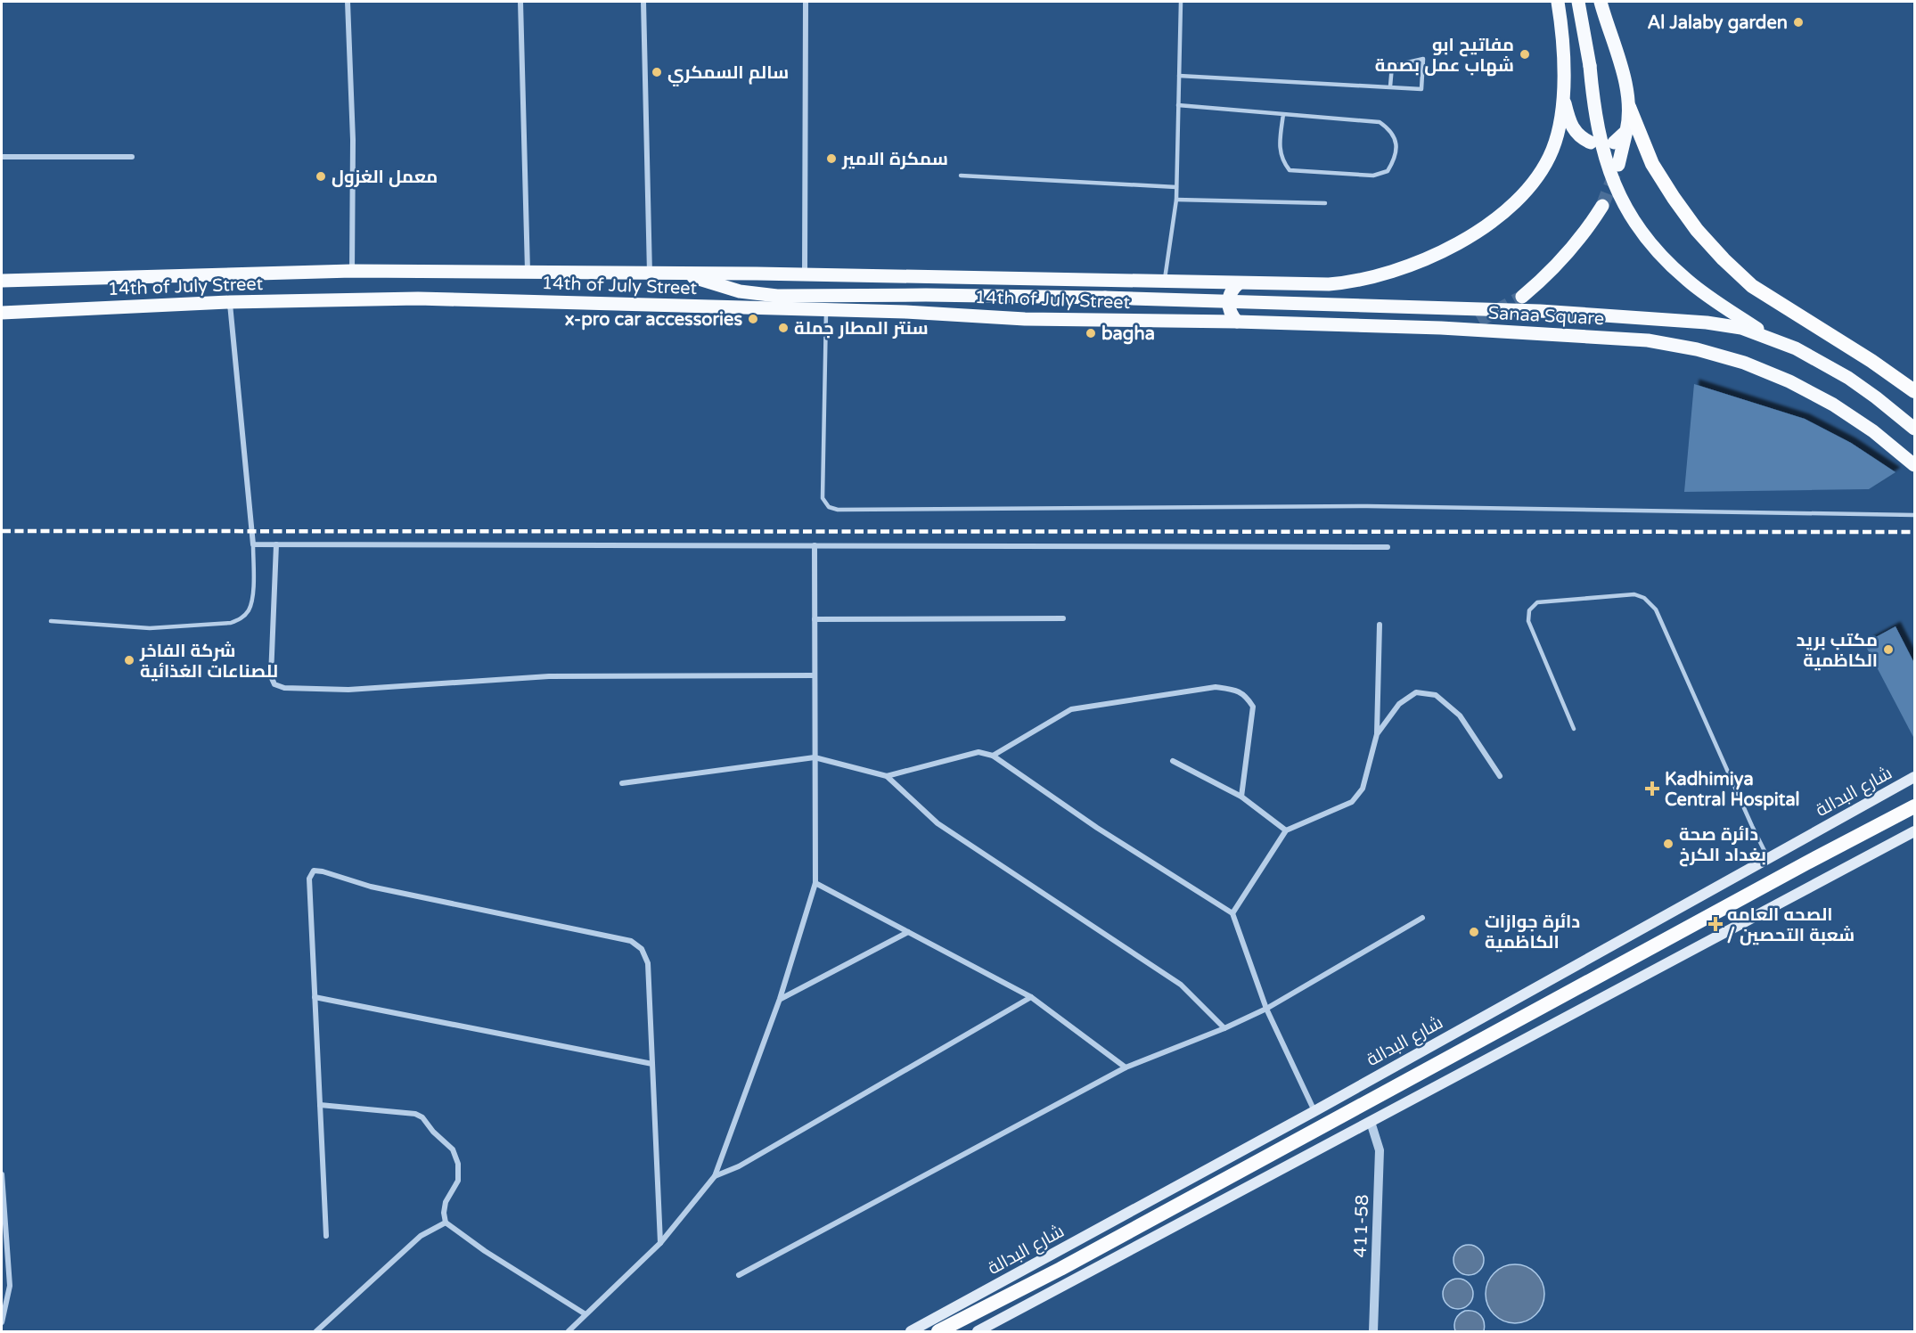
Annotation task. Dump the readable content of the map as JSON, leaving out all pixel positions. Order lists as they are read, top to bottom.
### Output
{
  "streets": {
    "main road": ["14th of July Street", "Sanaa Square", "شارع البدالة"],
    "street": ["411-58"]
  },
  "crossings": [
    ["14th of July Street", "Sanaa Square"]
  ],
  "places": {
    "other": [
      "Al Jalaby garden",
      "مفاتيح ابو شهاب عمل بصمة",
      "سالم السمكري",
      "سمكرة الامير",
      "معمل الغزول",
      "x-pro car accessories",
      "سنتر المطار جملة",
      "bagha",
      "مكتب بريد الكاظمية",
      "شركة الفاخر للصناعات الغذائية",
      "دائرة صحة بغداد الكرخ",
      "دائرة جوازات الكاظمية"
    ],
    "health": ["Kadhimiya Central Hospital", "الصحه العامه / شعبة التحصين"]
  }
}
